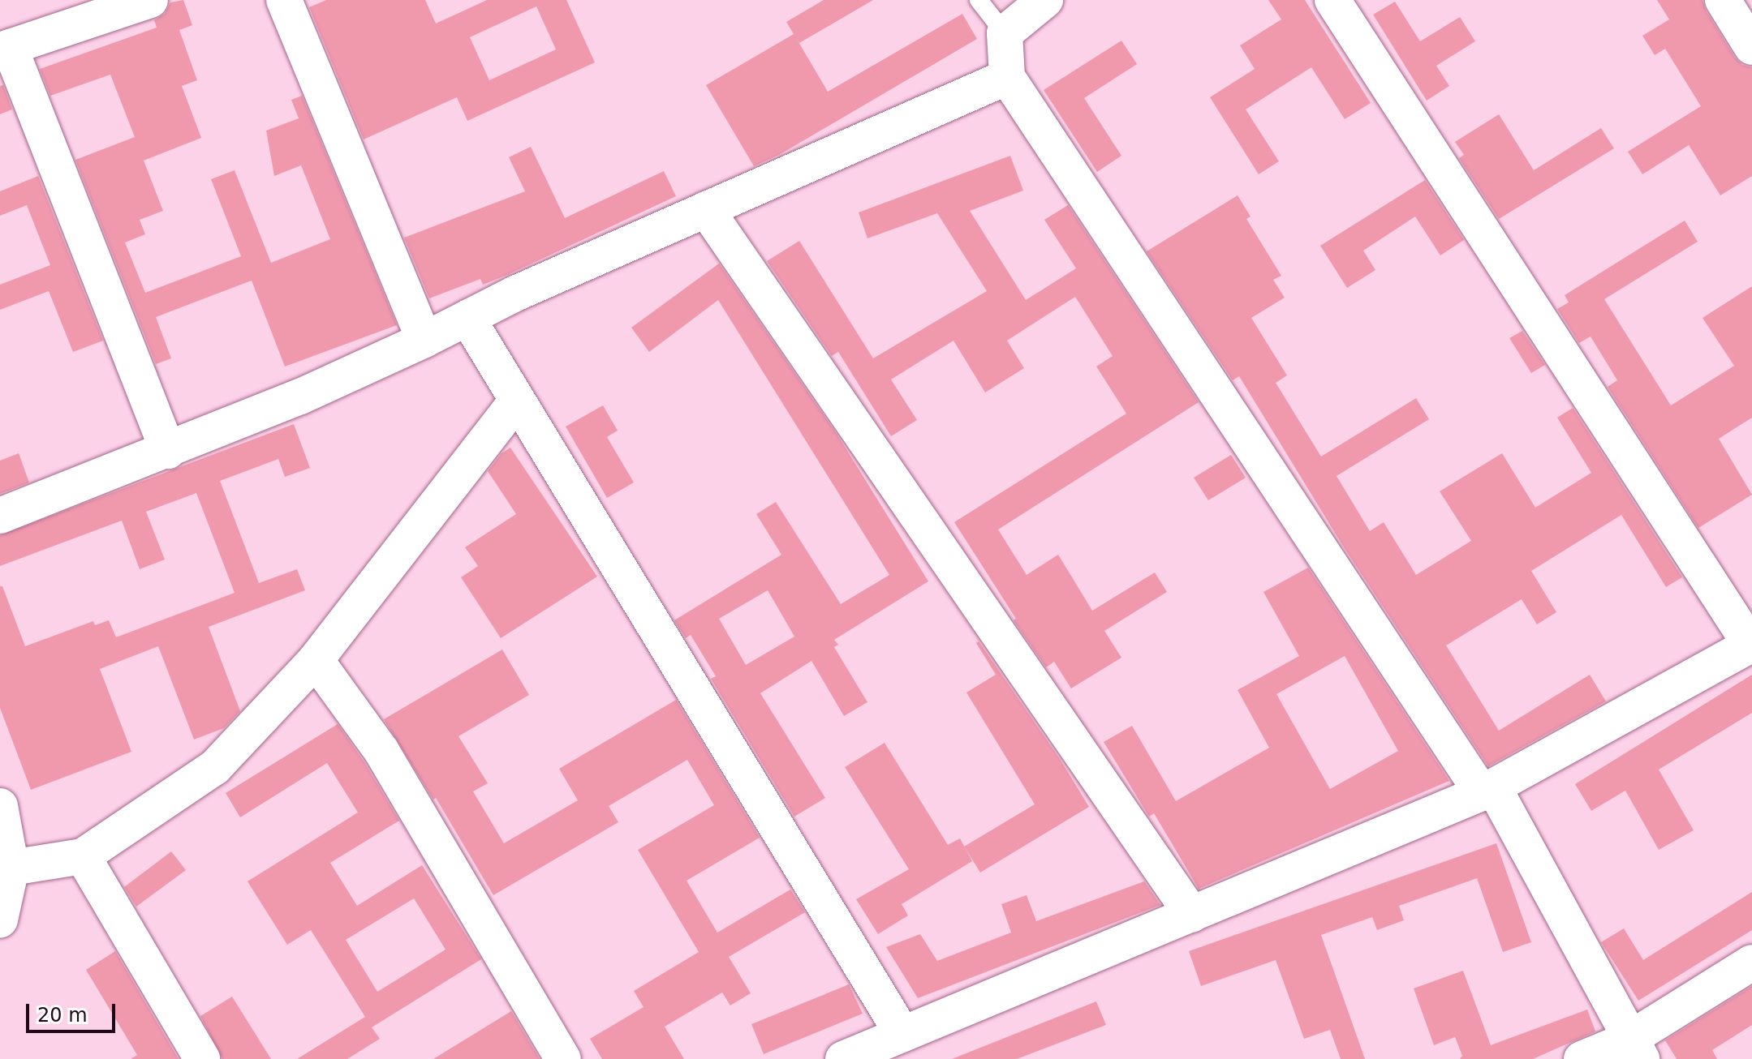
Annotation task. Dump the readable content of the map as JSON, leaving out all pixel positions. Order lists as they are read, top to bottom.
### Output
{
  "scale_bar": "20 m"
}
